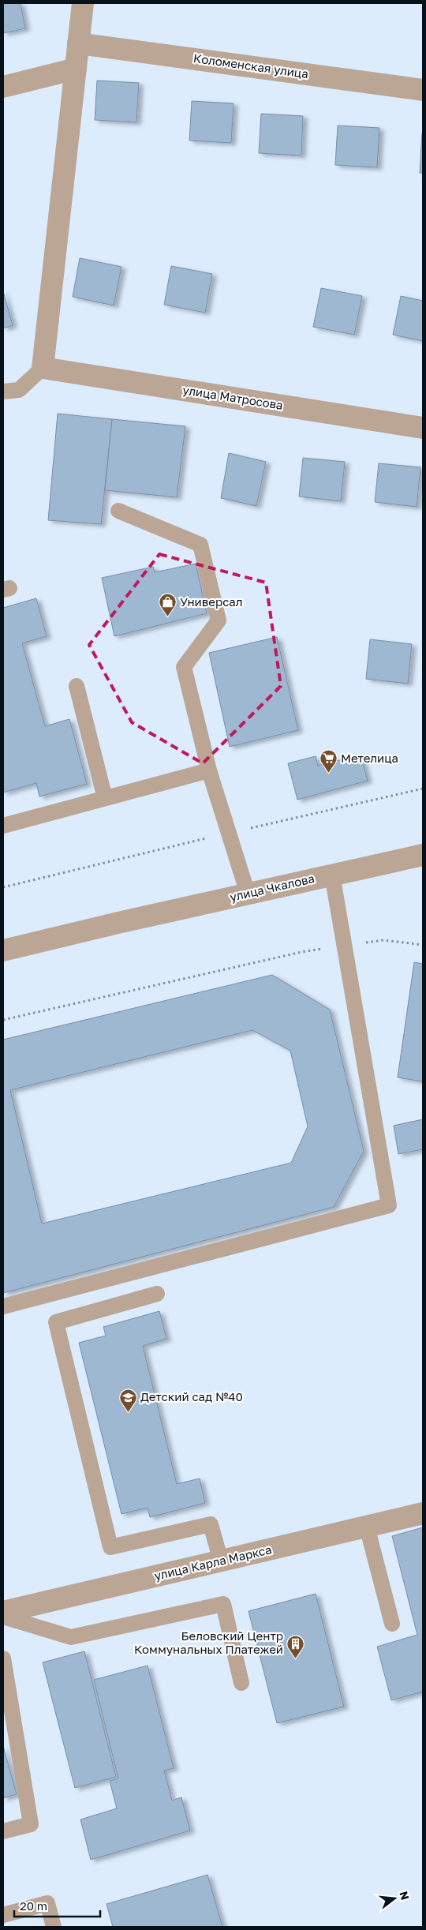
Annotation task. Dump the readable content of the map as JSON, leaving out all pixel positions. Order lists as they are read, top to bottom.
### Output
{
  "streets": {
    "street": [
      "Коломенская улица",
      "улица Матросова",
      "улица Чкалова",
      "улица Карла Маркса"
    ]
  },
  "places": {
    "shop": ["Универсал"],
    "supermarket": ["Метелица"],
    "school or university": ["Детский сад №40"],
    "building": ["Беловский Центр Коммунальных Платежей"]
  },
  "scale_bar": "20 m",
  "north": "right"
}
